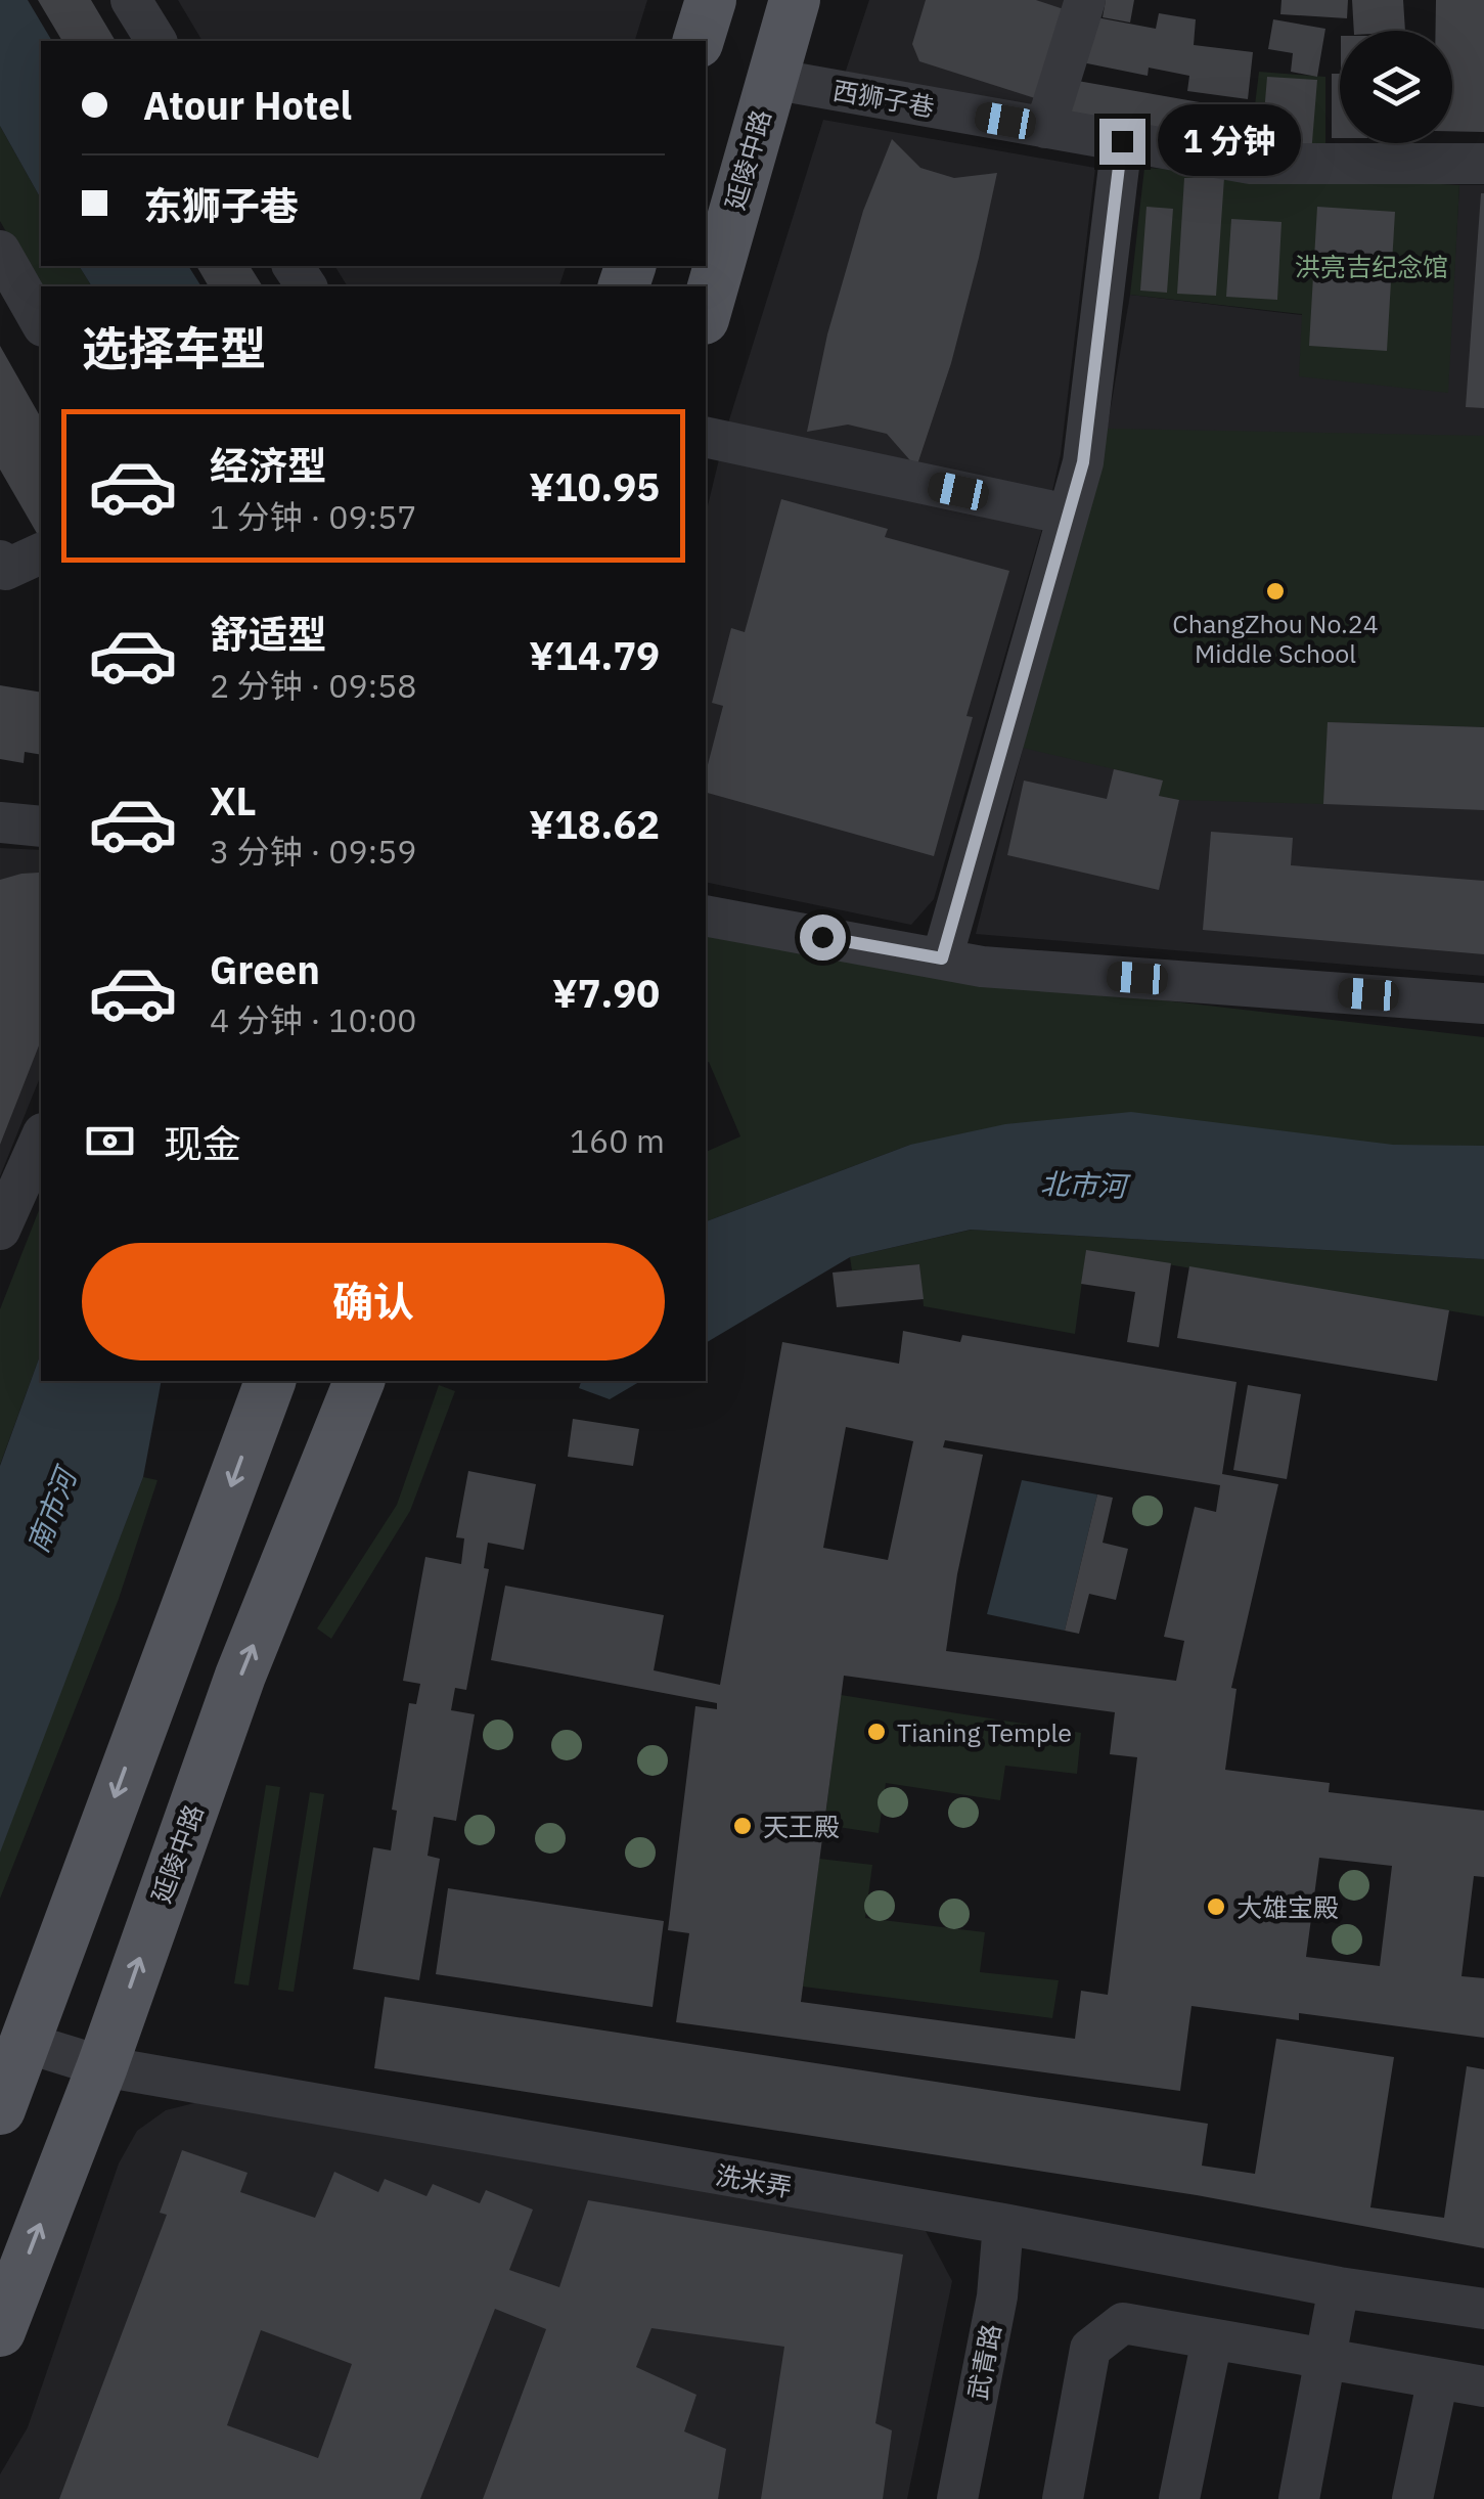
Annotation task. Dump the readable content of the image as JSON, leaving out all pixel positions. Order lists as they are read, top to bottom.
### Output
{
  "streets": {
    "main road": ["延陵中路"],
    "street": ["西狮子巷", "洗米弄", "武青路"]
  },
  "crossings": [
    ["西狮子巷", "延陵中路"],
    ["延陵中路", "洗米弄"],
    ["洗米弄", "武青路"]
  ],
  "water": ["北市河", "南市河"],
  "parks": ["洪亮吉纪念馆"],
  "places": [
    "ChangZhou No.24 Middle School",
    "Tianing Temple",
    "天王殿",
    "大雄宝殿"
  ],
  "page": {
    "banner": ["Atour Hotel", "东狮子巷"],
    "bubble": "1 分钟",
    "heading": "选择车型",
    "list": [
      {
        "name": "经济型",
        "note": "1 分钟 · 09:57",
        "value": "¥10.95"
      },
      {
        "name": "舒适型",
        "note": "2 分钟 · 09:58",
        "value": "¥14.79"
      },
      {
        "name": "XL",
        "note": "3 分钟 · 09:59",
        "value": "¥18.62"
      },
      {
        "name": "Green",
        "note": "4 分钟 · 10:00",
        "value": "¥7.90"
      }
    ],
    "pay": ["现金", "160 m"],
    "buttons": "确认"
  }
}
